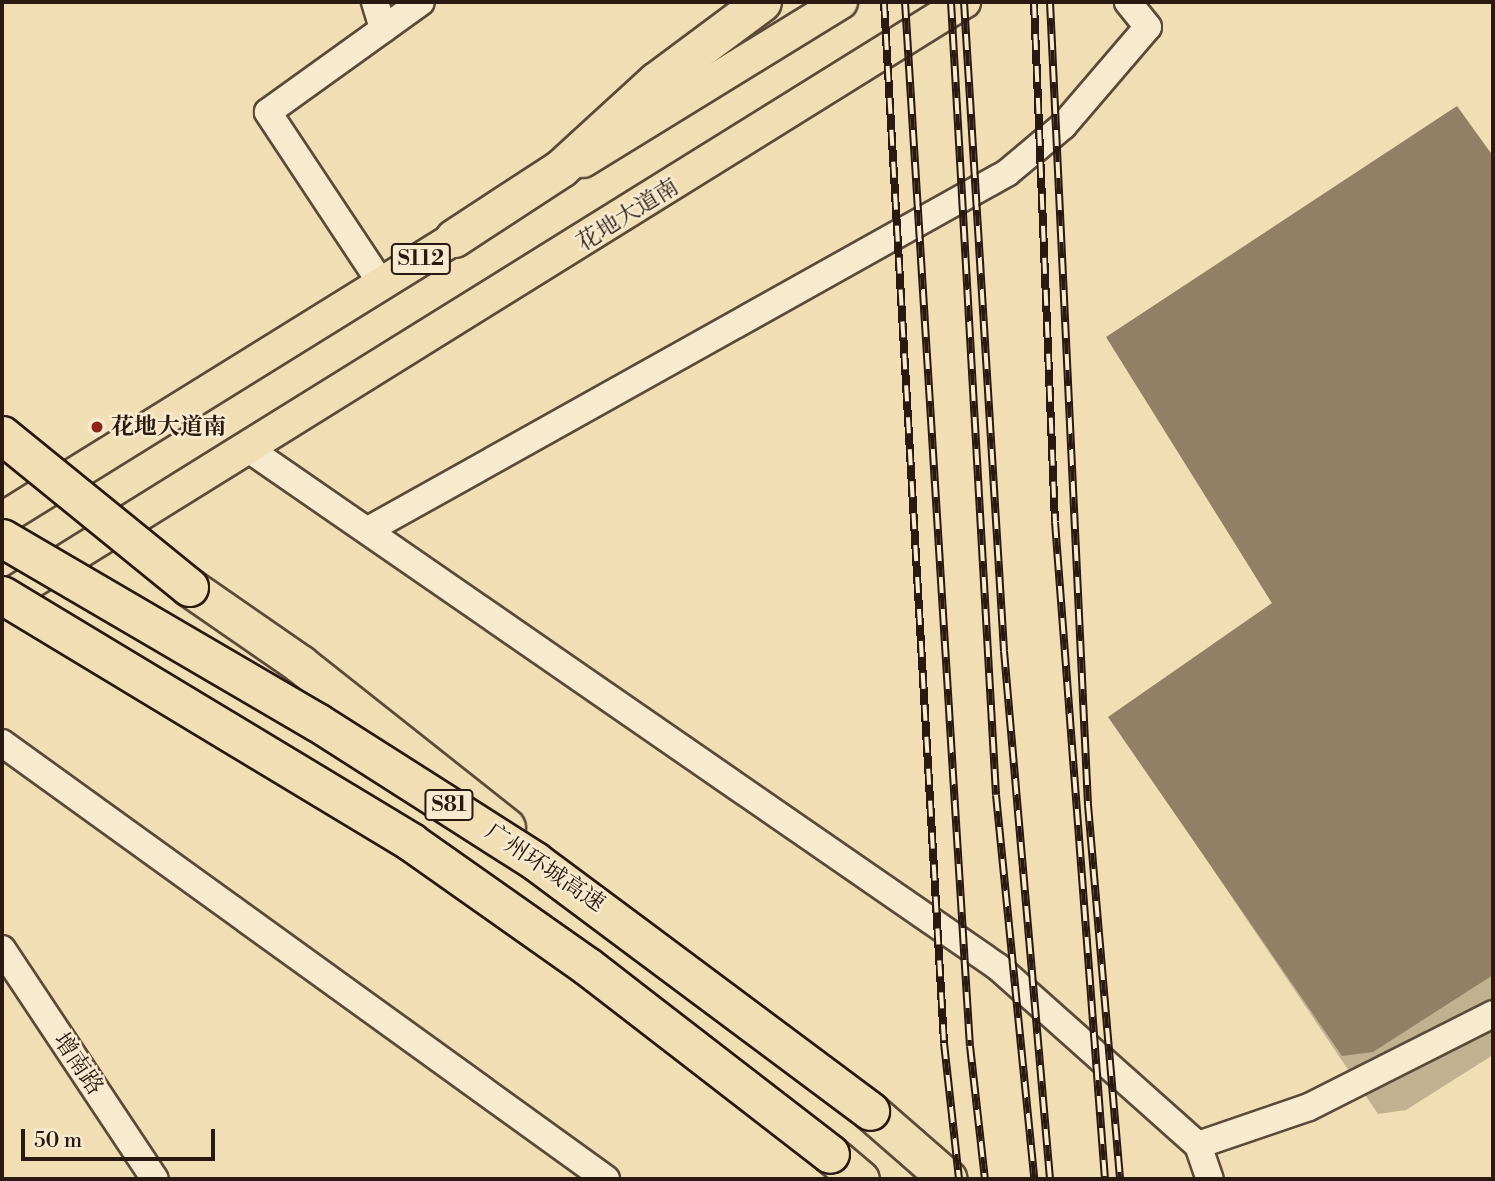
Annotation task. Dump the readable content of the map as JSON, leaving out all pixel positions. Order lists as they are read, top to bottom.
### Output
{
  "streets": {
    "highway": ["S81", "广州环城高速"],
    "main road": ["花地大道南", "S112"],
    "street": ["增南路"]
  },
  "crossings": [
    ["花地大道南", "S81"]
  ],
  "places": ["花地大道南"],
  "scale_bar": "50 m"
}
